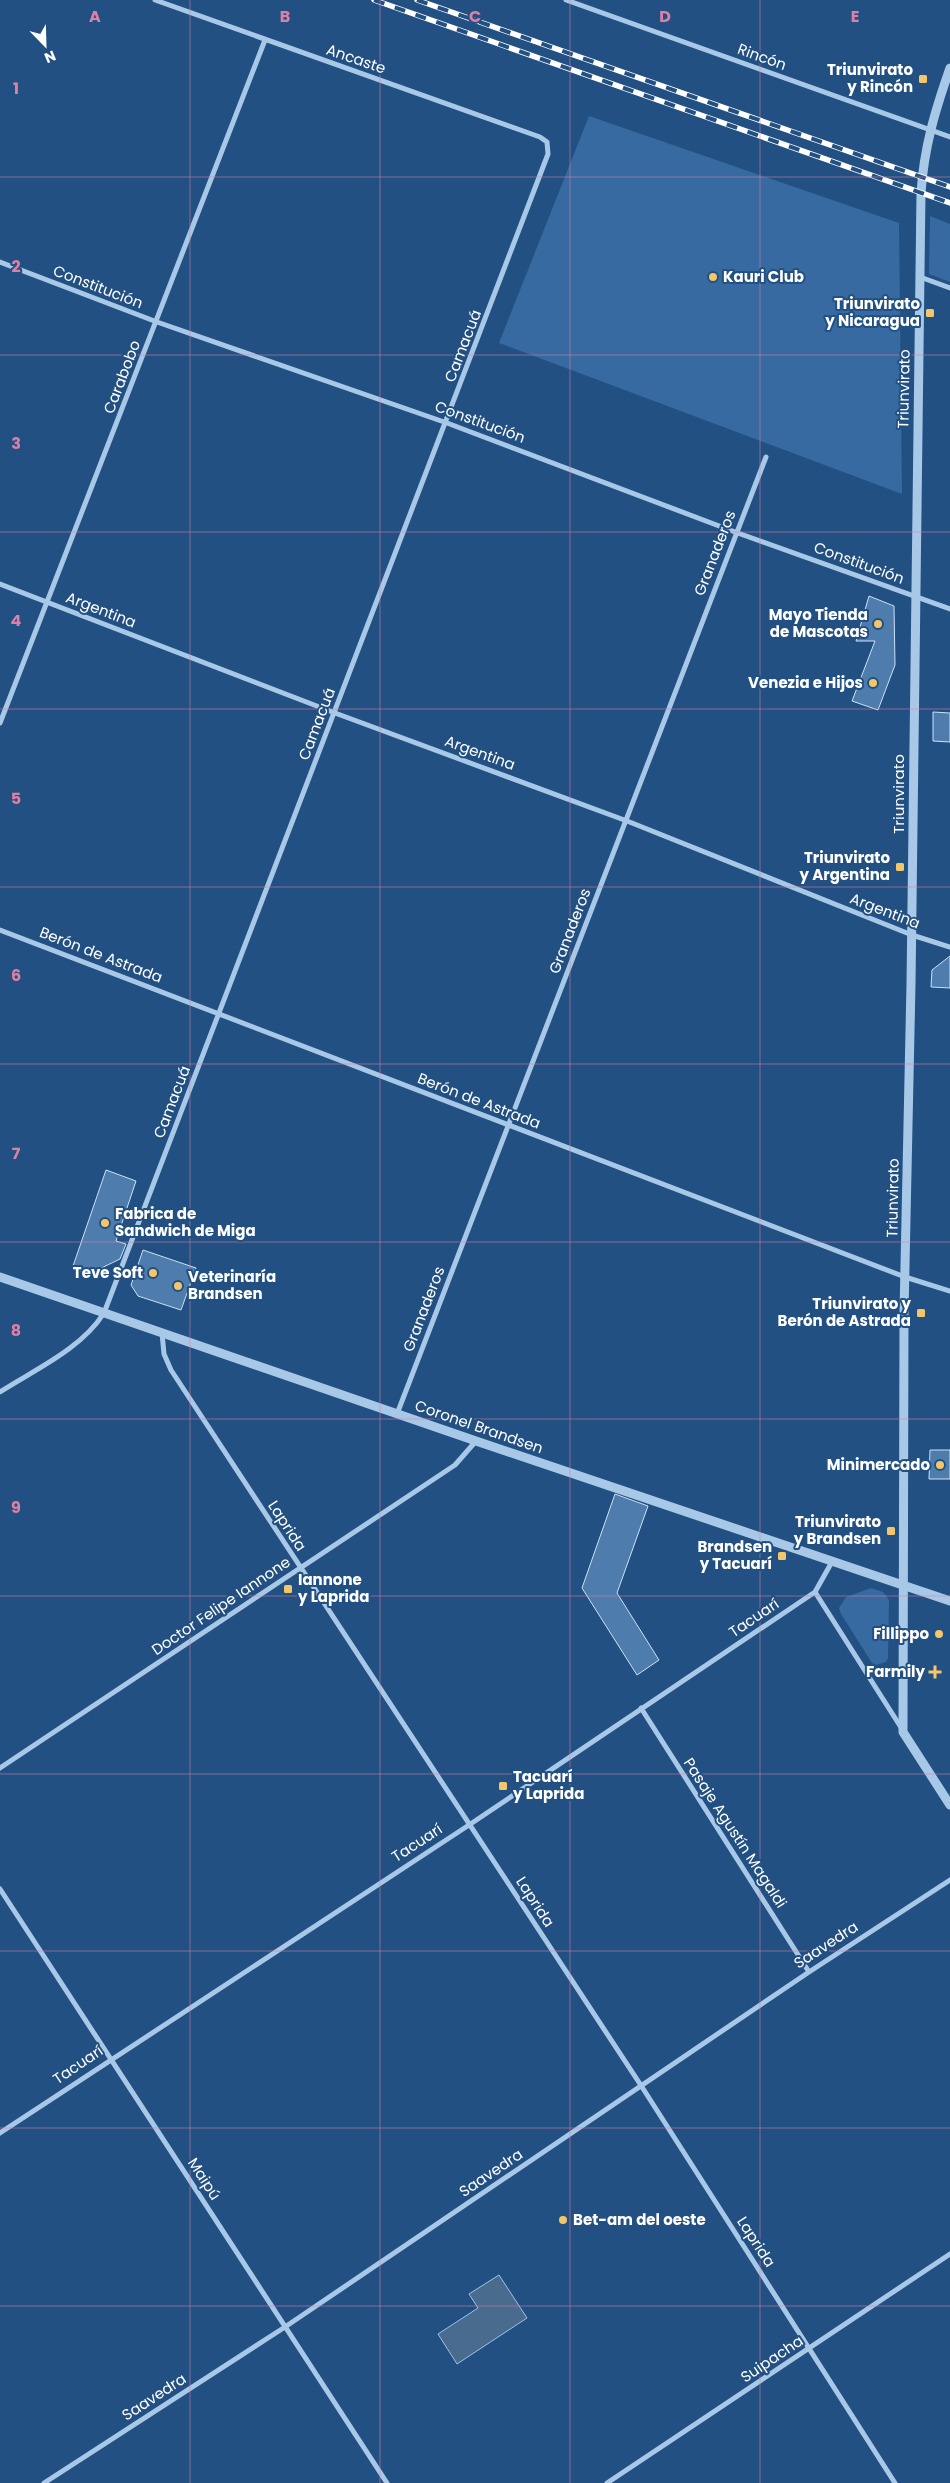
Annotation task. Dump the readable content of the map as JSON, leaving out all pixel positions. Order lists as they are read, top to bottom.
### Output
{
  "streets": {
    "street": [
      "Rincón",
      "Ancaste",
      "Constitución",
      "Camacuá",
      "Carabobo",
      "Triunvirato",
      "Granaderos",
      "Argentina",
      "Berón de Astrada",
      "Coronel Brandsen",
      "Laprida",
      "Doctor Felipe Iannone",
      "Tacuarí",
      "Pasaje Agustín Magaldi",
      "Saavedra",
      "Maipú",
      "Suipacha"
    ]
  },
  "crossings": [
    ["Rincón", "Triunvirato"],
    ["Ancaste", "Camacuá"],
    ["Ancaste", "Carabobo"],
    ["Constitución", "Camacuá"],
    ["Constitución", "Carabobo"],
    ["Constitución", "Triunvirato"],
    ["Constitución", "Granaderos"],
    ["Camacuá", "Argentina"],
    ["Camacuá", "Berón de Astrada"],
    ["Camacuá", "Coronel Brandsen"],
    ["Carabobo", "Argentina"],
    ["Triunvirato", "Argentina"],
    ["Triunvirato", "Berón de Astrada"],
    ["Triunvirato", "Coronel Brandsen"],
    ["Granaderos", "Argentina"],
    ["Granaderos", "Berón de Astrada"],
    ["Granaderos", "Coronel Brandsen"],
    ["Coronel Brandsen", "Laprida"],
    ["Coronel Brandsen", "Doctor Felipe Iannone"],
    ["Coronel Brandsen", "Tacuarí"],
    ["Laprida", "Doctor Felipe Iannone"],
    ["Laprida", "Tacuarí"],
    ["Laprida", "Saavedra"],
    ["Laprida", "Suipacha"],
    ["Tacuarí", "Pasaje Agustín Magaldi"],
    ["Tacuarí", "Maipú"],
    ["Pasaje Agustín Magaldi", "Saavedra"],
    ["Saavedra", "Maipú"]
  ],
  "places": {
    "transit": [
      "Triunvirato y Rincón",
      "Triunvirato y Nicaragua",
      "Triunvirato y Argentina",
      "Triunvirato y Berón de Astrada",
      "Triunvirato y Brandsen",
      "Brandsen y Tacuarí",
      "Iannone y Laprida",
      "Tacuarí y Laprida"
    ],
    "other": [
      "Kauri Club",
      "Mayo Tienda de Mascotas",
      "Venezia e Hijos",
      "Fabrica de Sandwich de Miga",
      "Teve Soft",
      "Veterinaría Brandsen",
      "Minimercado",
      "Fillippo",
      "Bet-am del oeste"
    ],
    "health": ["Farmily"]
  },
  "north": "bottom right",
  "grid": {
    "columns": [
      "A",
      "B",
      "C",
      "D",
      "E"
    ],
    "rows": [
      "1",
      "2",
      "3",
      "4",
      "5",
      "6",
      "7",
      "8",
      "9"
    ]
  }
}
